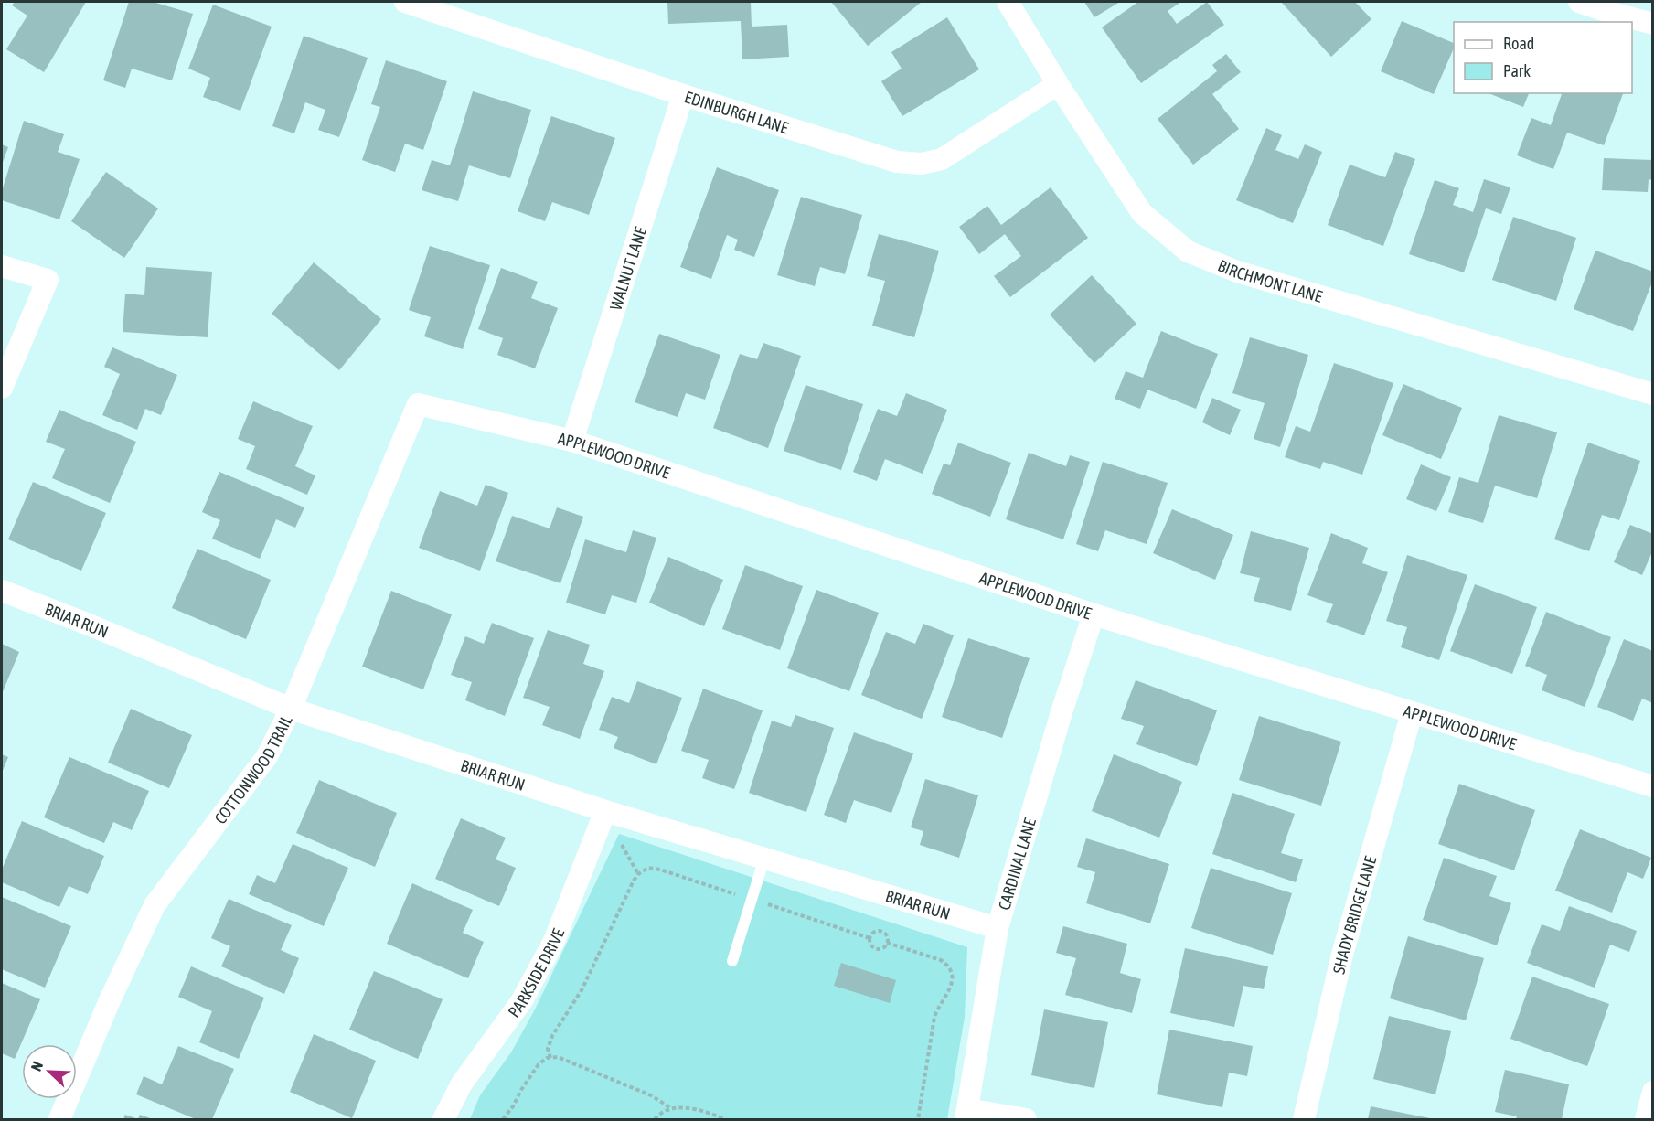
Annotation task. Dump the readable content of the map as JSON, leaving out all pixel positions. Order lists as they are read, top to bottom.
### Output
{
  "streets": {
    "street": [
      "EDINBURGH LANE",
      "WALNUT LANE",
      "BIRCHMONT LANE",
      "APPLEWOOD DRIVE",
      "BRIAR RUN",
      "COTTONWOOD TRAIL",
      "CARDINAL LANE",
      "SHADY BRIDGE LANE",
      "PARKSIDE DRIVE"
    ]
  },
  "crossings": [
    ["EDINBURGH LANE", "WALNUT LANE"],
    ["EDINBURGH LANE", "BIRCHMONT LANE"],
    ["WALNUT LANE", "APPLEWOOD DRIVE"],
    ["APPLEWOOD DRIVE", "COTTONWOOD TRAIL"],
    ["APPLEWOOD DRIVE", "CARDINAL LANE"],
    ["APPLEWOOD DRIVE", "SHADY BRIDGE LANE"],
    ["BRIAR RUN", "COTTONWOOD TRAIL"],
    ["BRIAR RUN", "CARDINAL LANE"],
    ["BRIAR RUN", "PARKSIDE DRIVE"]
  ],
  "legend": ["Road", "Park"],
  "north": "top left"
}
